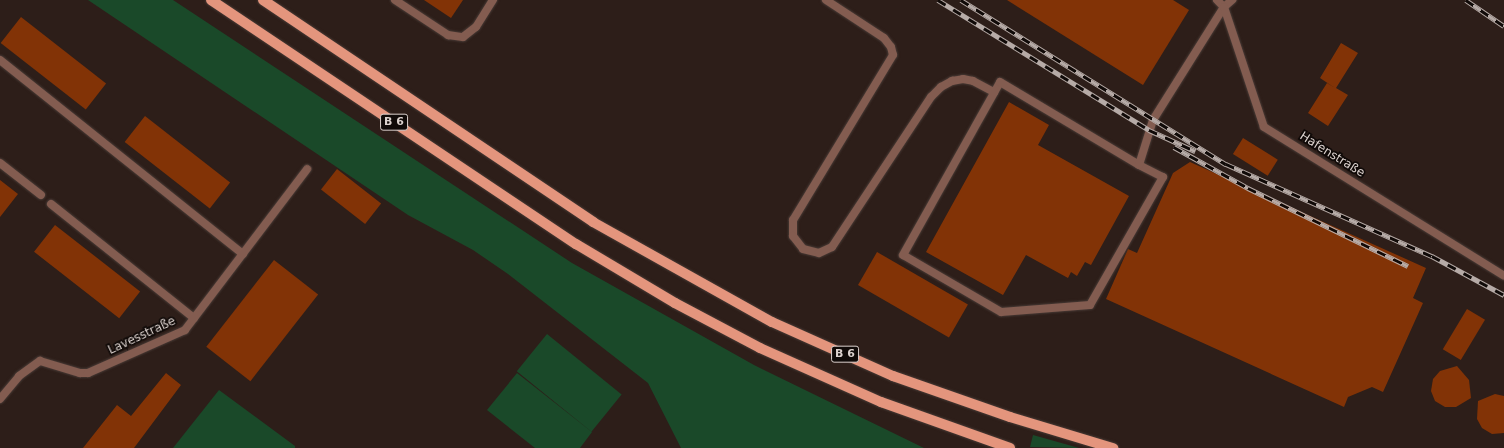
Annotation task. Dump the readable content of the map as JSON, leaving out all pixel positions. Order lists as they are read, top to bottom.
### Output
{
  "streets": {
    "main road": ["B 6"],
    "street": ["Hafenstraße", "Lavesstraße"]
  }
}
